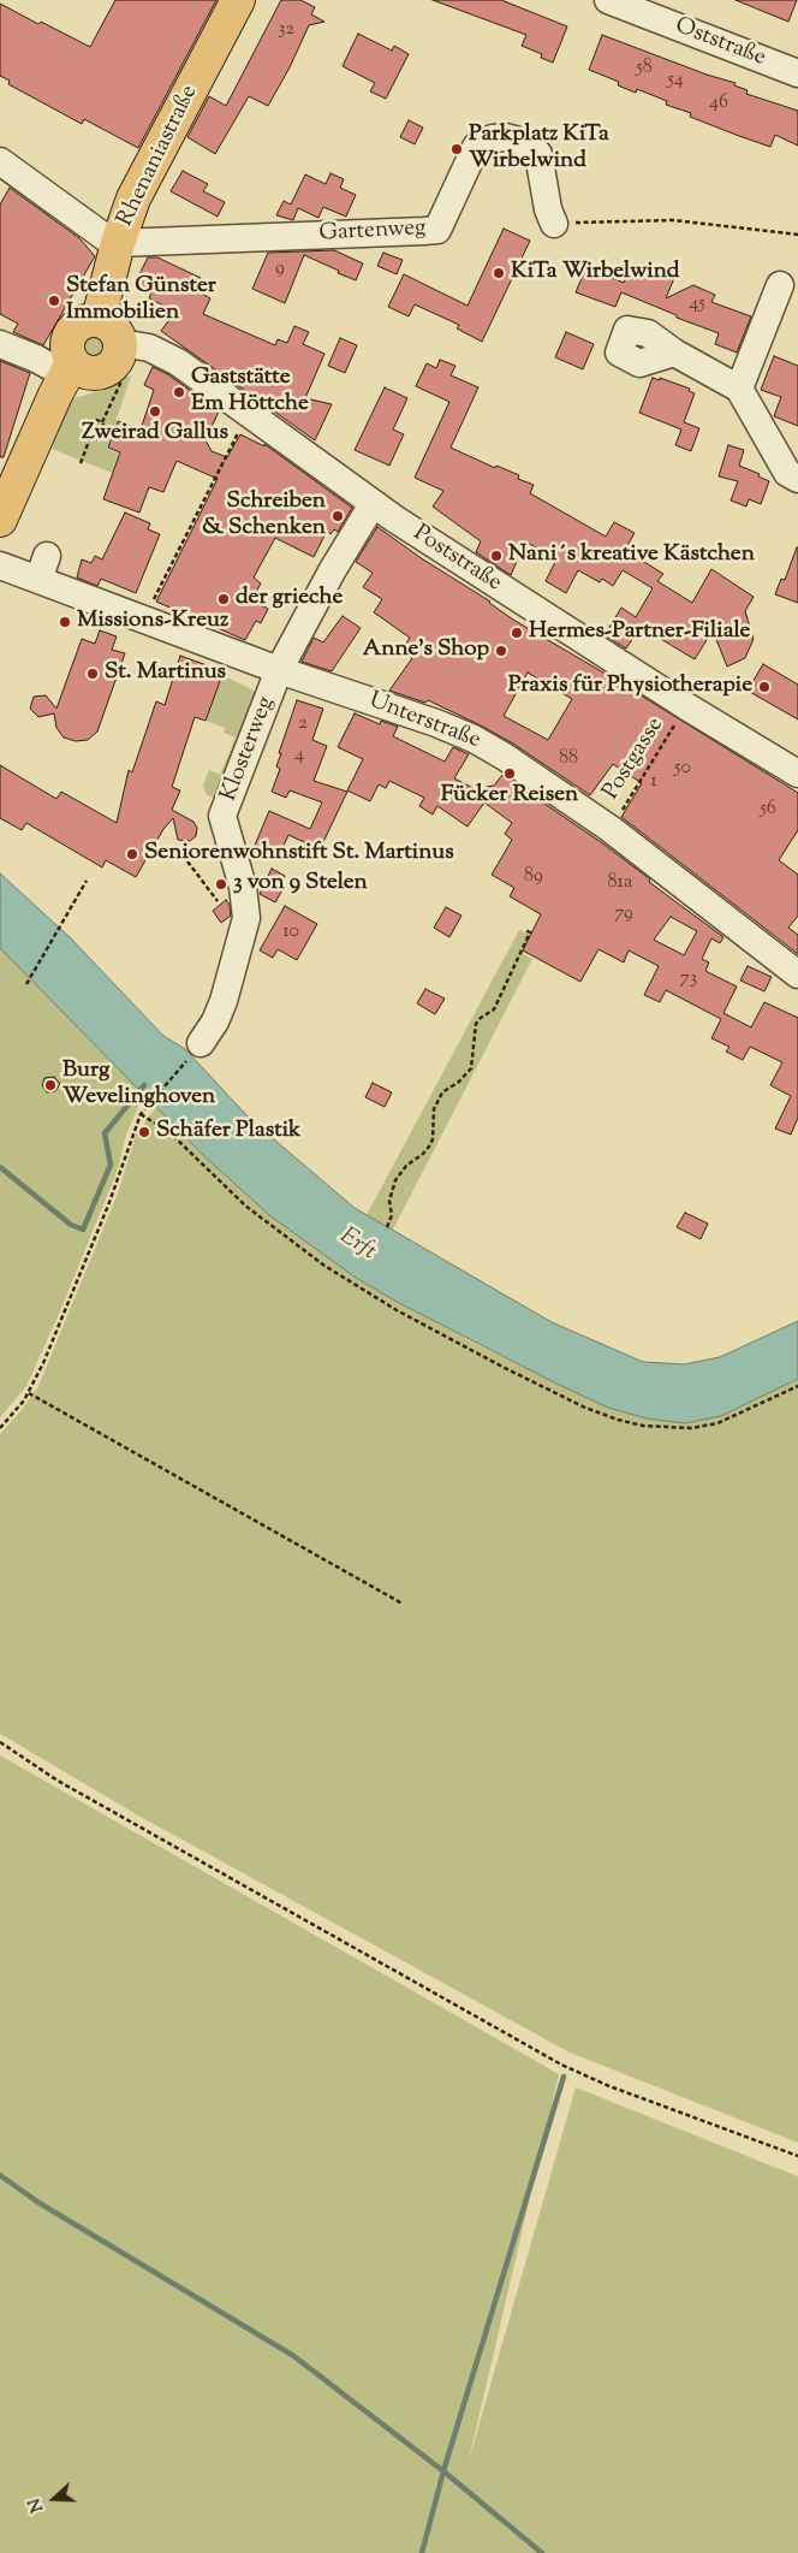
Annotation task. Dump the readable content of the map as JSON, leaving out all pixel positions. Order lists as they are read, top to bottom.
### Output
{
  "streets": {
    "main road": ["Rhenaniastraße"],
    "street": [
      "Oststraße",
      "Gartenweg",
      "Poststraße",
      "Unterstraße",
      "Klosterweg"
    ],
    "path": ["Postgasse"]
  },
  "crossings": [
    ["Rhenaniastraße", "Gartenweg"],
    ["Rhenaniastraße", "Poststraße"],
    ["Poststraße", "Klosterweg"],
    ["Poststraße", "Postgasse"],
    ["Unterstraße", "Klosterweg"],
    ["Unterstraße", "Postgasse"]
  ],
  "water": ["Erft"],
  "places": [
    "Parkplatz KiTa Wirbelwind",
    "KiTa Wirbelwind",
    "Stefan Günster Immobilien",
    "Gaststätte Em Höttche",
    "Zweirad Gallus",
    "Schreiben & Schenken",
    "Nani´s kreative Kästchen",
    "der grieche",
    "Missions-Kreuz",
    "Hermes-Partner-Filiale",
    "Anne's Shop",
    "St. Martinus",
    "Praxis für Physiotherapie",
    "Fücker Reisen",
    "Seniorenwohnstift St. Martinus",
    "3 von 9 Stelen",
    "Burg Wevelinghoven",
    "Schäfer Plastik"
  ],
  "house_numbers": [
    "32",
    "58",
    "54",
    "46",
    "9",
    "45",
    "2",
    "4",
    "88",
    "50",
    "1",
    "56",
    "89",
    "81a",
    "79",
    "10",
    "73"
  ],
  "north": "left"
}
